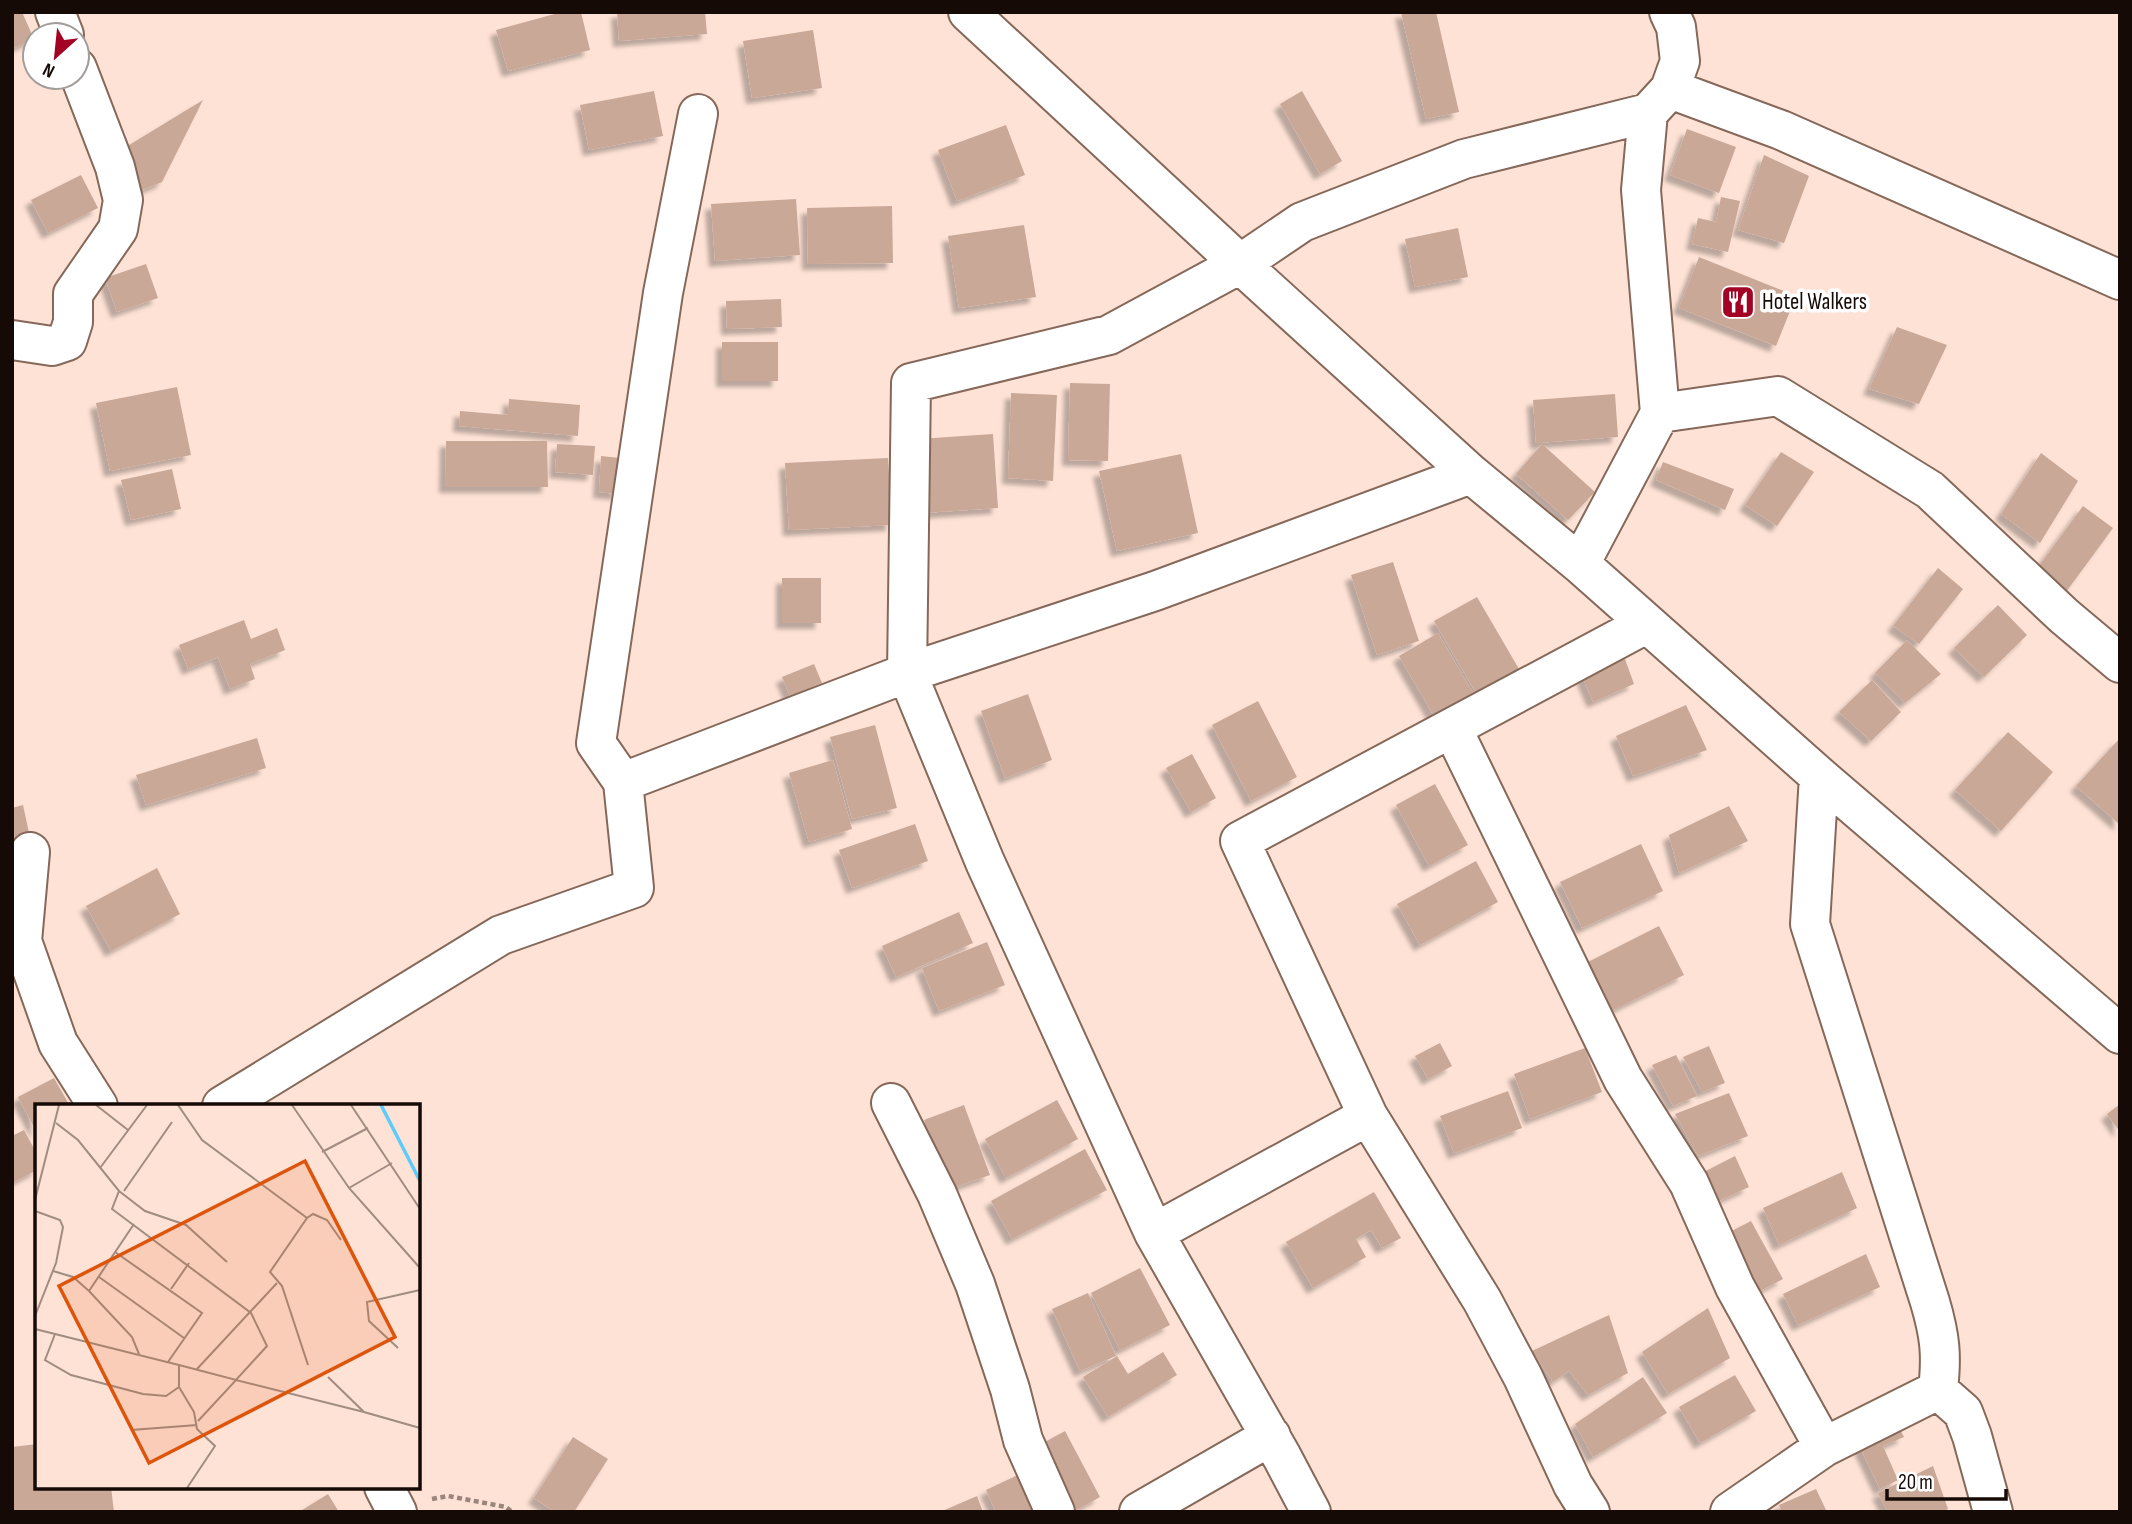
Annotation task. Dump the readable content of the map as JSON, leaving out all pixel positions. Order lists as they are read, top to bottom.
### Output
{
  "places": {
    "restaurant": ["Hotel Walkers"]
  },
  "scale_bar": "20 m",
  "north": "bottom left"
}
